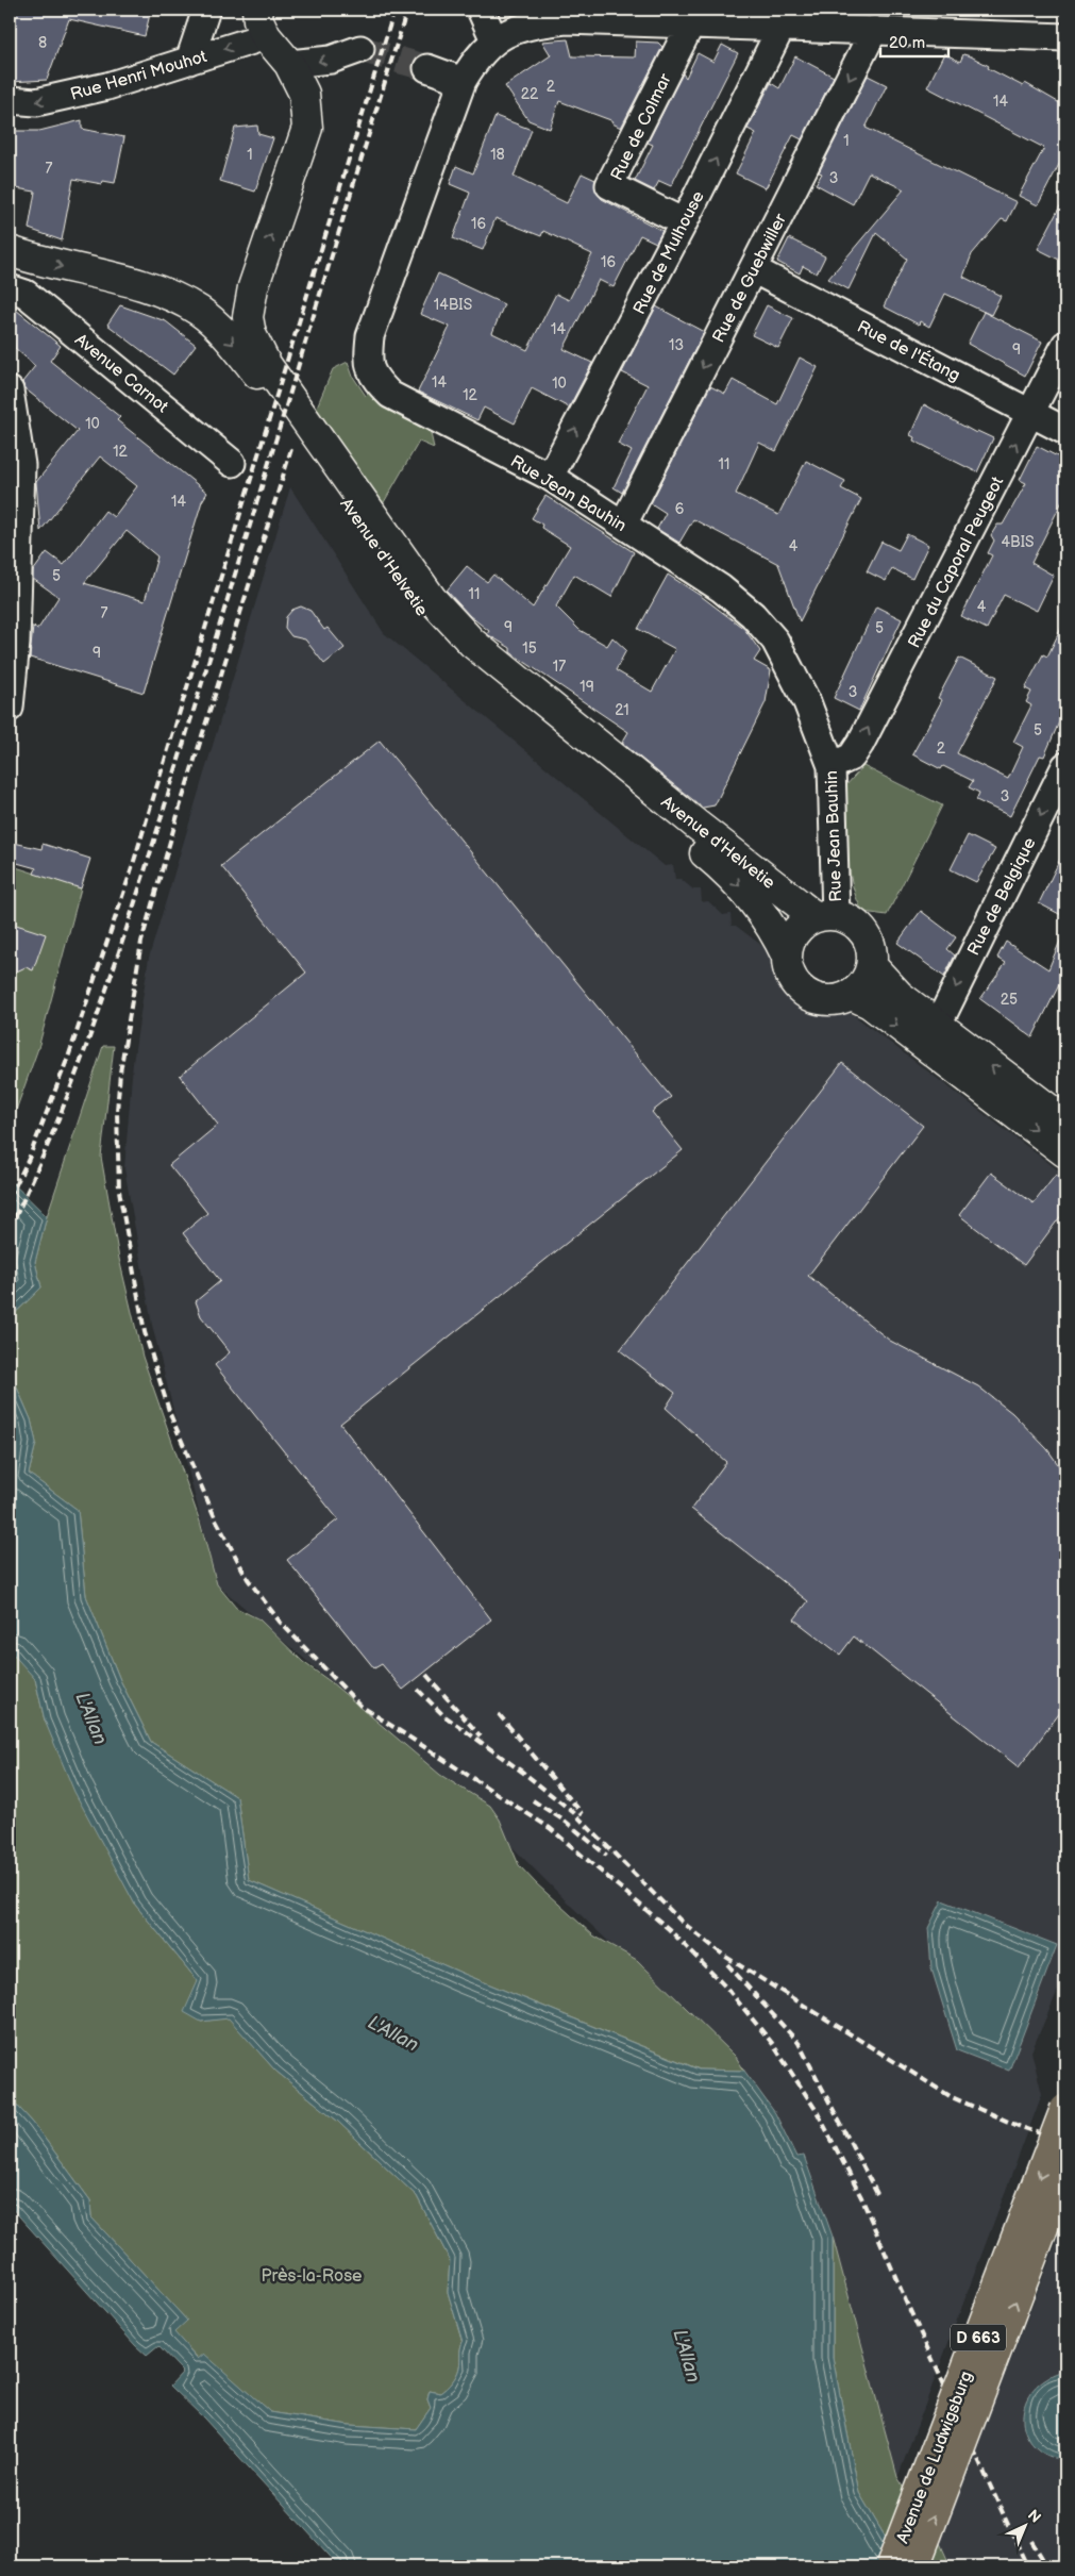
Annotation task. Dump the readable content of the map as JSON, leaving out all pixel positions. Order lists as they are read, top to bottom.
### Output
{
  "streets": {
    "main road": ["Avenue d'Helvetie", "D 663", "Avenue de Ludwigsburg"],
    "street": [
      "Rue Henri Mouhot",
      "Rue de Colmar",
      "Rue de Mulhouse",
      "Rue de Guebwiller",
      "Rue de l'Étang",
      "Avenue Carnot",
      "Rue Jean Bauhin",
      "Rue du Caporal Peugeot",
      "Rue de Belgique"
    ]
  },
  "crossings": [
    ["Rue Henri Mouhot", "Avenue d'Helvetie"],
    ["Rue de Colmar", "Rue de Mulhouse"],
    ["Rue de Colmar", "Rue Jean Bauhin"],
    ["Rue de Mulhouse", "Rue Jean Bauhin"],
    ["Rue de Guebwiller", "Rue de l'Étang"],
    ["Rue de Guebwiller", "Rue Jean Bauhin"],
    ["Rue de l'Étang", "Rue du Caporal Peugeot"],
    ["Rue Jean Bauhin", "Avenue d'Helvetie"],
    ["Rue Jean Bauhin", "Rue du Caporal Peugeot"]
  ],
  "one_way": [
    "Rue Henri Mouhot",
    "Rue de Mulhouse",
    "Rue de Guebwiller",
    "Rue du Caporal Peugeot",
    "Rue de Belgique"
  ],
  "water": ["L'Allan"],
  "parks": ["Près-la-Rose"],
  "house_numbers": [
    "8",
    "2",
    "22",
    "14",
    "1",
    "1",
    "18",
    "7",
    "3",
    "16",
    "16",
    "14BIS",
    "14",
    "13",
    "9",
    "14",
    "10",
    "12",
    "10",
    "12",
    "11",
    "14",
    "6",
    "4BIS",
    "4",
    "5",
    "11",
    "4",
    "7",
    "9",
    "5",
    "15",
    "9",
    "17",
    "19",
    "3",
    "21",
    "5",
    "2",
    "3",
    "25"
  ],
  "scale_bar": "20 m",
  "north": "top right"
}
